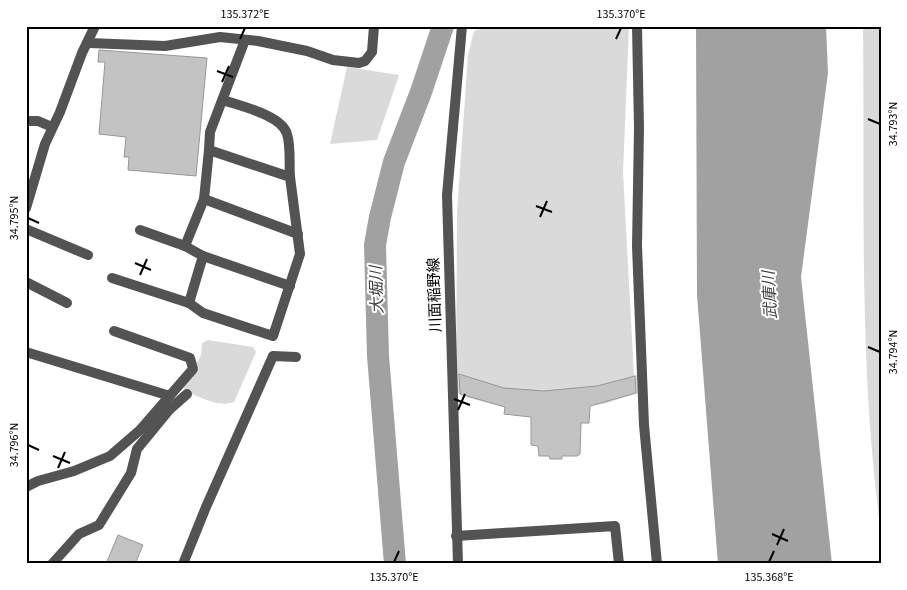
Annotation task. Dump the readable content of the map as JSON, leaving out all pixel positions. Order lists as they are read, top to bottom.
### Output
{
  "streets": {
    "street": ["川面稲野線"]
  },
  "water": ["大堀川", "武庫川"],
  "coordinates": [
    "135.372°E",
    "135.370°E",
    "34.793°N",
    "34.795°N",
    "34.794°N",
    "34.796°N",
    "135.368°E"
  ]
}
